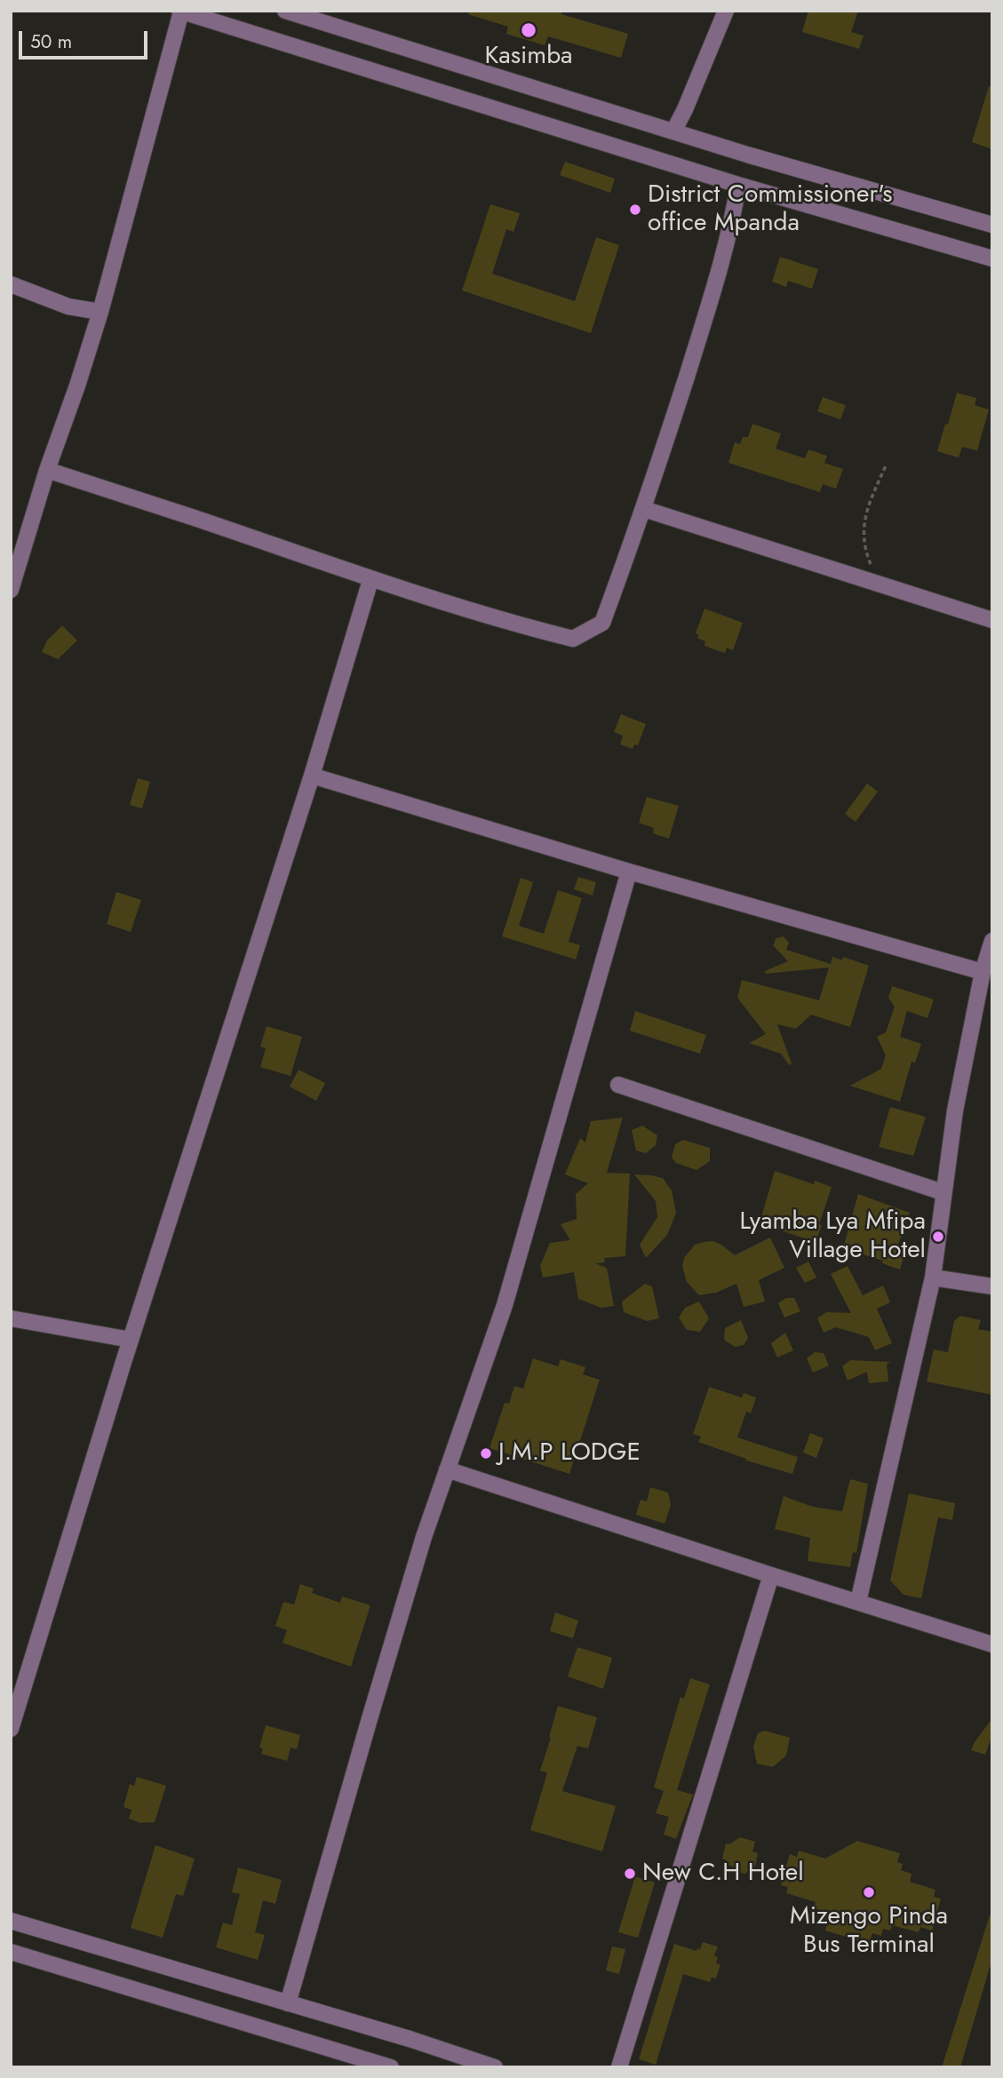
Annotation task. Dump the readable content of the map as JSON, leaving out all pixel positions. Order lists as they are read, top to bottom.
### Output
{
  "places": [
    "Kasimba",
    "District Commissioner's office Mpanda",
    "Lyamba Lya Mfipa Village Hotel",
    "J.M.P LODGE",
    "New C.H Hotel",
    "Mizengo Pinda Bus Terminal"
  ],
  "scale_bar": "50 m"
}
